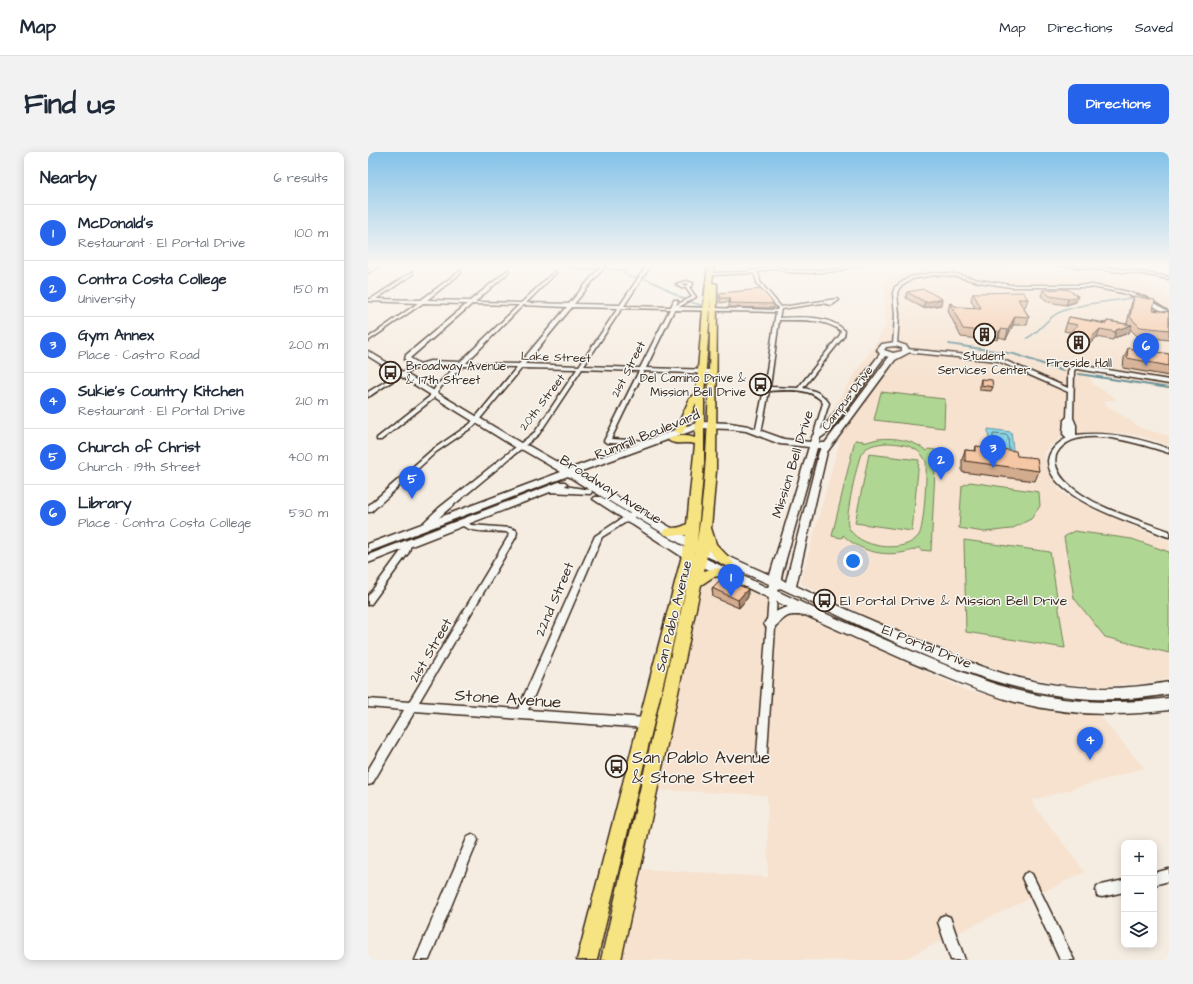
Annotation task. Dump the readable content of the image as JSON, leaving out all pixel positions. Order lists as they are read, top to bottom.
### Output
{
  "streets": {
    "main road": [
      "Campus Drive",
      "Rumrill Boulevard",
      "Mission Bell Drive",
      "Broadway Avenue",
      "San Pablo Avenue",
      "El Portal Drive"
    ],
    "street": [
      "Lake Street",
      "21st Street",
      "20th Street",
      "22nd Street",
      "Stone Avenue"
    ]
  },
  "crossings": [
    ["Lake Street", "21st Street"],
    ["Lake Street", "20th Street"],
    ["Lake Street", "Broadway Avenue"],
    ["Lake Street", "San Pablo Avenue"],
    ["21st Street", "Rumrill Boulevard"],
    ["21st Street", "Stone Avenue"],
    ["Campus Drive", "Mission Bell Drive"],
    ["20th Street", "Rumrill Boulevard"],
    ["20th Street", "Broadway Avenue"],
    ["Rumrill Boulevard", "Broadway Avenue"],
    ["Rumrill Boulevard", "San Pablo Avenue"],
    ["Mission Bell Drive", "El Portal Drive"],
    ["Broadway Avenue", "22nd Street"],
    ["Broadway Avenue", "San Pablo Avenue"],
    ["Broadway Avenue", "El Portal Drive"],
    ["22nd Street", "Stone Avenue"],
    ["San Pablo Avenue", "El Portal Drive"],
    ["San Pablo Avenue", "Stone Avenue"]
  ],
  "places": {
    "building": ["Student Services Center", "Fireside Hall"],
    "bus stop": [
      "Broadway Avenue & 17th Street",
      "Del Camino Drive & Mission Bell Drive",
      "El Portal Drive & Mission Bell Drive",
      "San Pablo Avenue & Stone Street"
    ]
  },
  "page": {
    "header": "Map",
    "nav": ["Map", "Directions", "Saved"],
    "buttons": "Directions",
    "title": "Find us",
    "heading": ["Nearby", "6 results"],
    "list": [
      {
        "mark": "1",
        "name": "McDonald's",
        "note": "Restaurant · El Portal Drive",
        "value": "100 m"
      },
      {
        "mark": "2",
        "name": "Contra Costa College",
        "note": "University",
        "value": "150 m"
      },
      {
        "mark": "3",
        "name": "Gym Annex",
        "note": "Place · Castro Road",
        "value": "200 m"
      },
      {
        "mark": "4",
        "name": "Sukie’s Country Kitchen",
        "note": "Restaurant · El Portal Drive",
        "value": "210 m"
      },
      {
        "mark": "5",
        "name": "Church of Christ",
        "note": "Church · 19th Street",
        "value": "400 m"
      },
      {
        "mark": "6",
        "name": "Library",
        "note": "Place · Contra Costa College",
        "value": "530 m"
      }
    ],
    "pins": [
      "6",
      "3",
      "2",
      "5",
      "1",
      "4"
    ],
    "map_buttons": ["+", "−"]
  }
}
